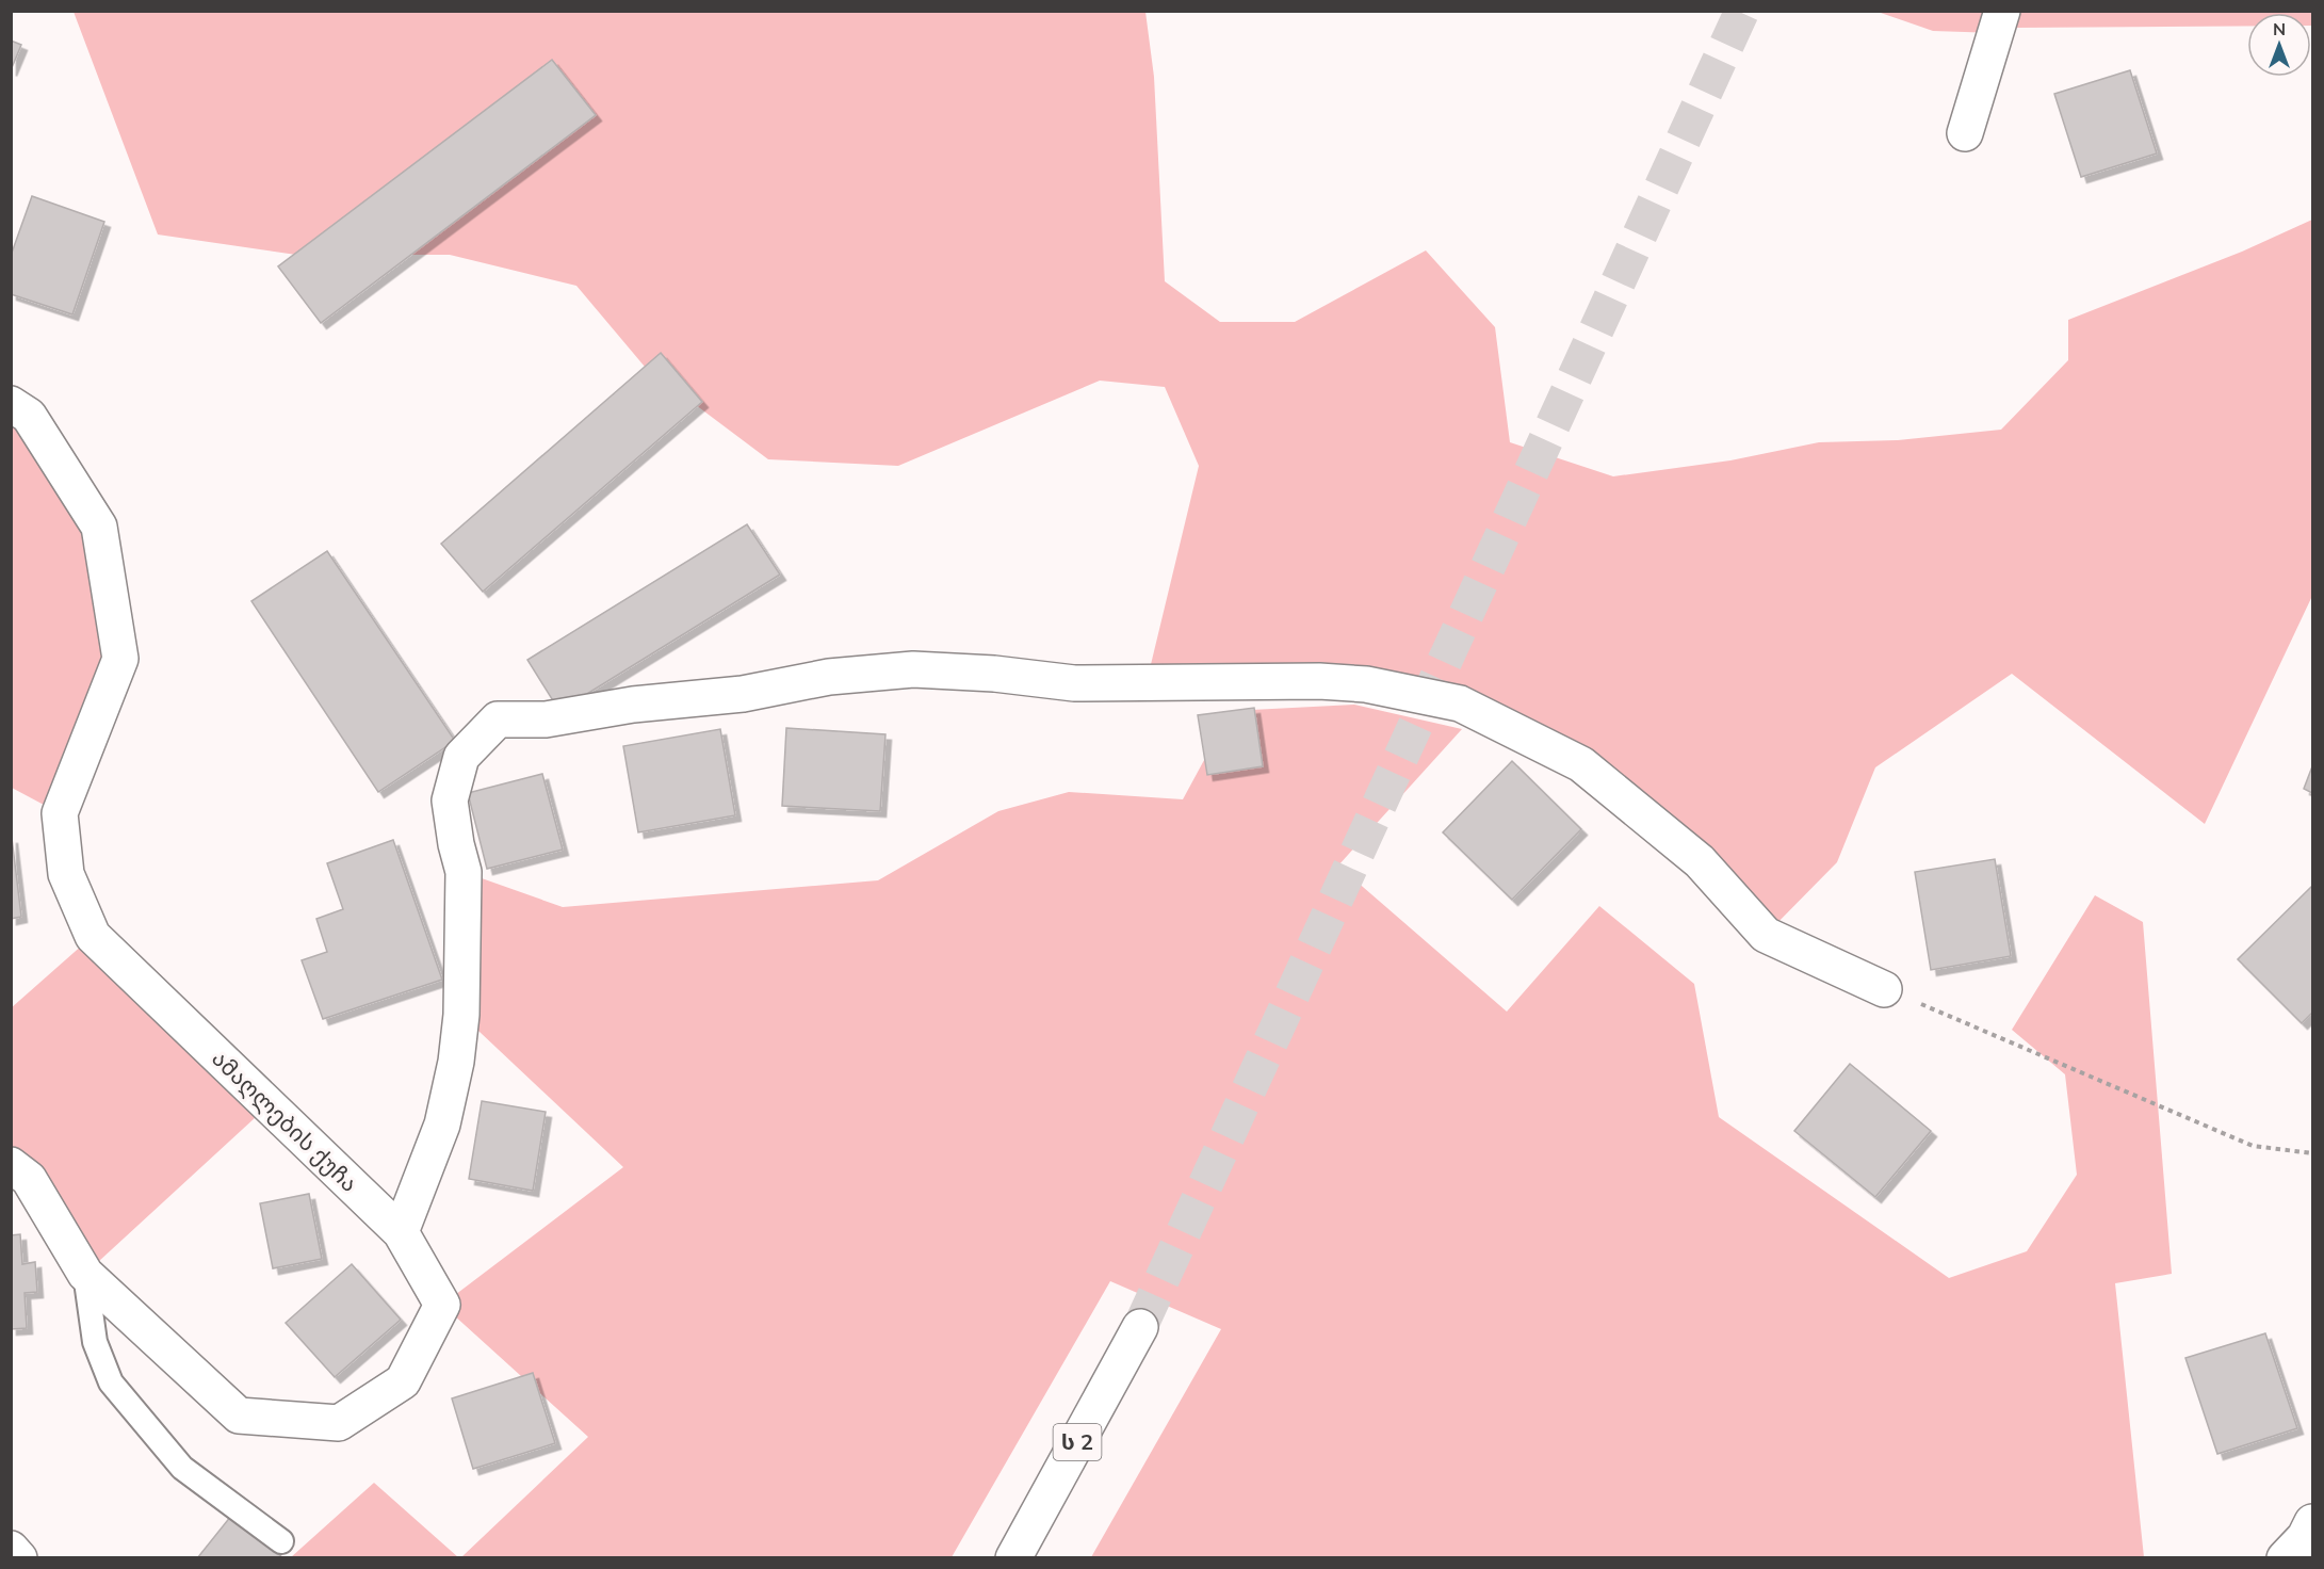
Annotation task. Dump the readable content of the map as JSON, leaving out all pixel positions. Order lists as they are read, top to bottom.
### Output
{
  "streets": {
    "main road": ["ამაღლების ქუჩა", "ს 2"]
  },
  "north": "top"
}
